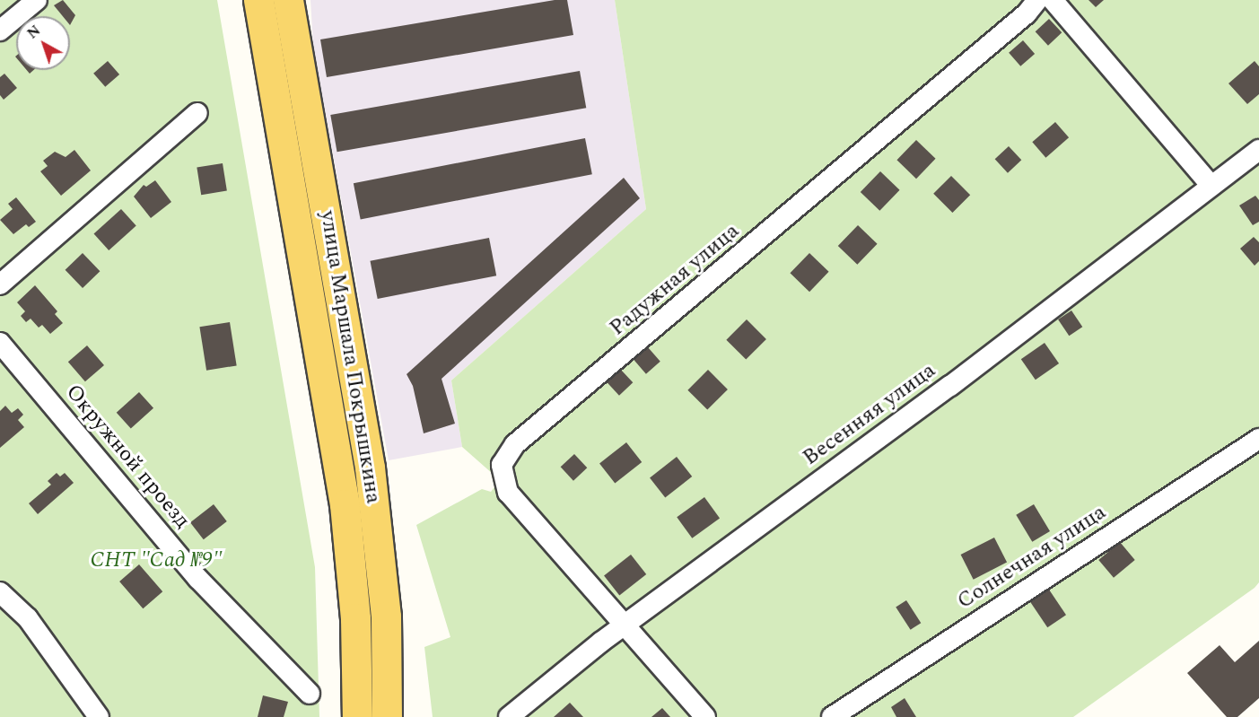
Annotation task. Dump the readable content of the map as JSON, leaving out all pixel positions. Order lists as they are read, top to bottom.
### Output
{
  "streets": {
    "main road": ["улица Маршала Покрышкина"],
    "street": [
      "Радужная улица",
      "Весенняя улица",
      "Окружной проезд",
      "Солнечная улица"
    ]
  },
  "crossings": [
    ["Радужная улица", "Весенняя улица"]
  ],
  "parks": ["СНТ \"Сад №9\""],
  "north": "top left"
}
